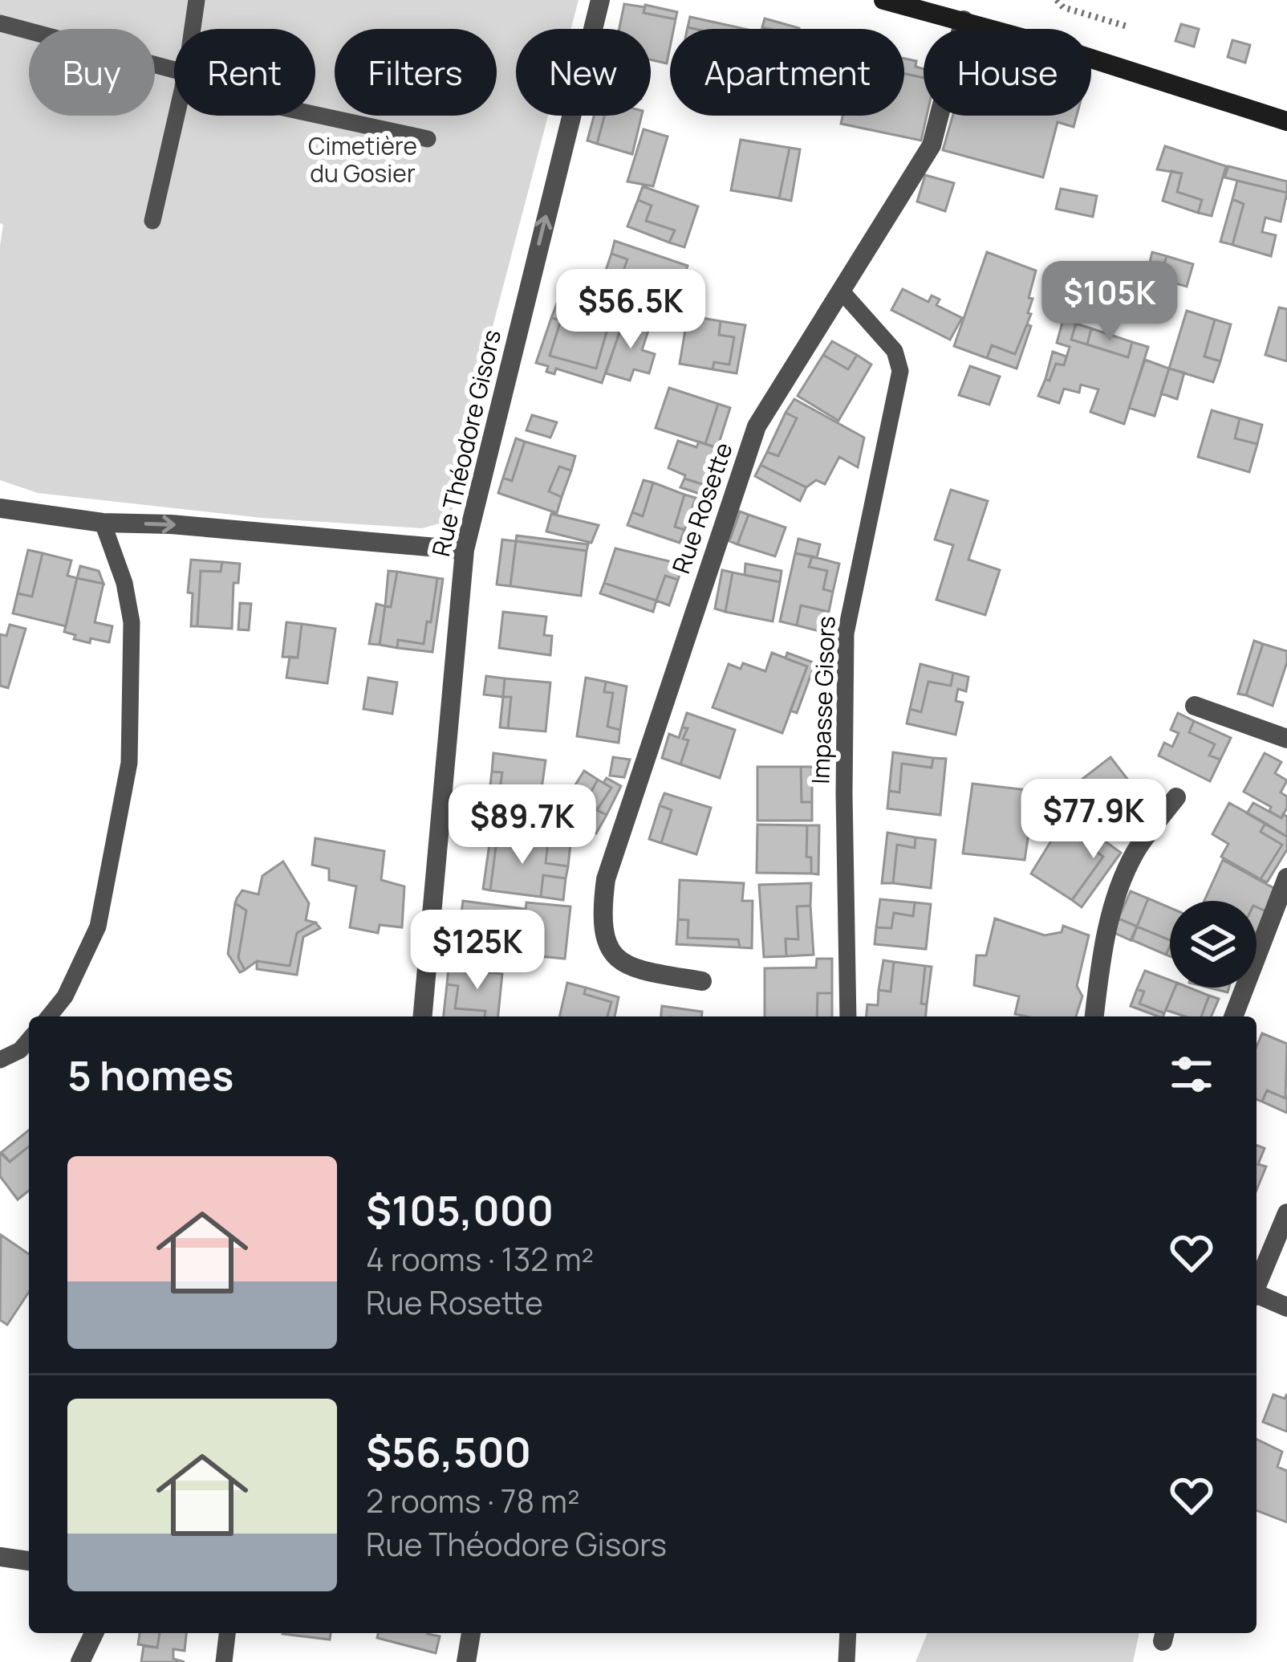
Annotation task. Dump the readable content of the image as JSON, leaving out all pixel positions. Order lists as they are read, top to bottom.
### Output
{
  "streets": {
    "street": ["Rue Théodore Gisors", "Rue Rosette"],
    "lane": ["Impasse Gisors"]
  },
  "crossings": [
    ["Rue Rosette", "Impasse Gisors"]
  ],
  "one_way": ["Rue Théodore Gisors"],
  "parks": ["Cimetière du Gosier"],
  "page": {
    "chip": [
      "Buy",
      "Rent",
      "Filters",
      "New",
      "Apartment",
      "House"
    ],
    "price": [
      "$105K",
      "$56.5K",
      "$77.9K",
      "$89.7K",
      "$125K"
    ],
    "heading": "5 homes",
    "list": [
      {
        "name": "$105,000",
        "note": "4 rooms · 132 m² · Rue Rosette"
      },
      {
        "name": "$56,500",
        "note": "2 rooms · 78 m² · Rue Théodore Gisors"
      }
    ]
  }
}
